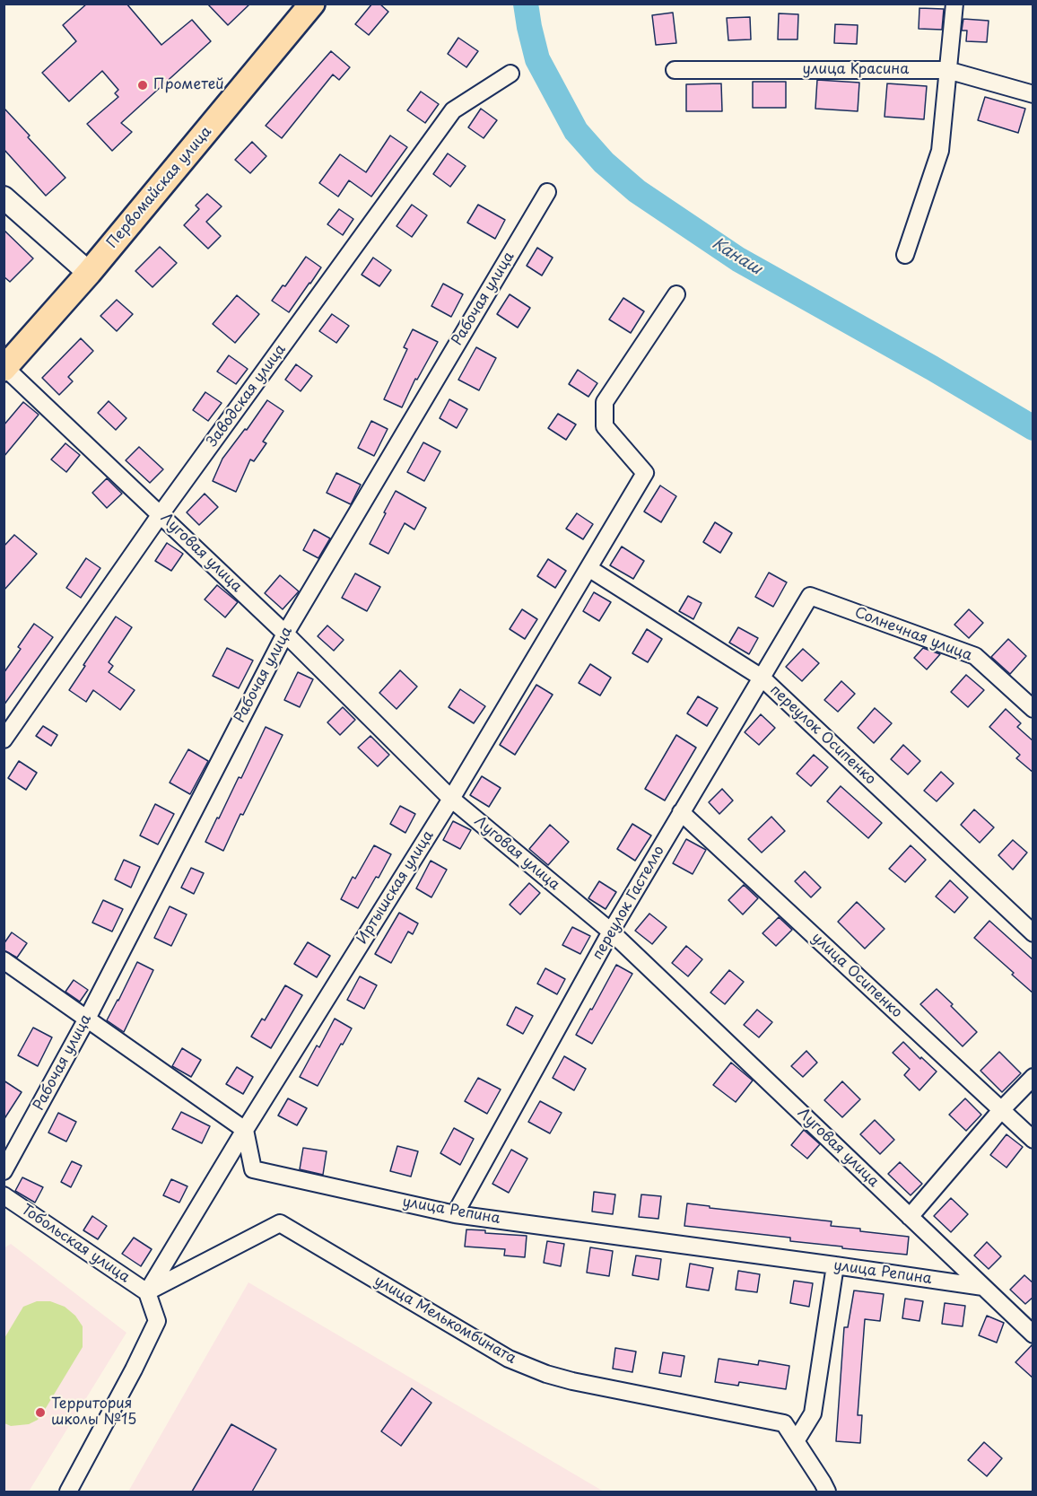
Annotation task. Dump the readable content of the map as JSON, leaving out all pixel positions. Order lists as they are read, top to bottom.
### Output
{
  "streets": {
    "main road": ["Первомайская улица"],
    "street": [
      "улица Красина",
      "Рабочая улица",
      "Заводская улица",
      "Луговая улица",
      "Солнечная улица",
      "переулок Осипенко",
      "Иртышская улица",
      "переулок Гастелло",
      "улица Осипенко",
      "улица Репина",
      "Тобольская улица",
      "улица Мелькомбината"
    ]
  },
  "crossings": [
    ["Первомайская улица", "Луговая улица"],
    ["Рабочая улица", "Луговая улица"],
    ["Заводская улица", "Луговая улица"],
    ["Луговая улица", "Иртышская улица"],
    ["Луговая улица", "переулок Гастелло"],
    ["Луговая улица", "улица Репина"],
    ["Солнечная улица", "переулок Гастелло"],
    ["переулок Осипенко", "Иртышская улица"],
    ["переулок Осипенко", "переулок Гастелло"],
    ["Иртышская улица", "улица Репина"],
    ["Иртышская улица", "Тобольская улица"],
    ["Иртышская улица", "улица Мелькомбината"],
    ["переулок Гастелло", "улица Осипенко"],
    ["переулок Гастелло", "улица Репина"],
    ["Тобольская улица", "улица Мелькомбината"]
  ],
  "water": ["Канаш"],
  "places": ["Прометей", "Территория школы №15"]
}
